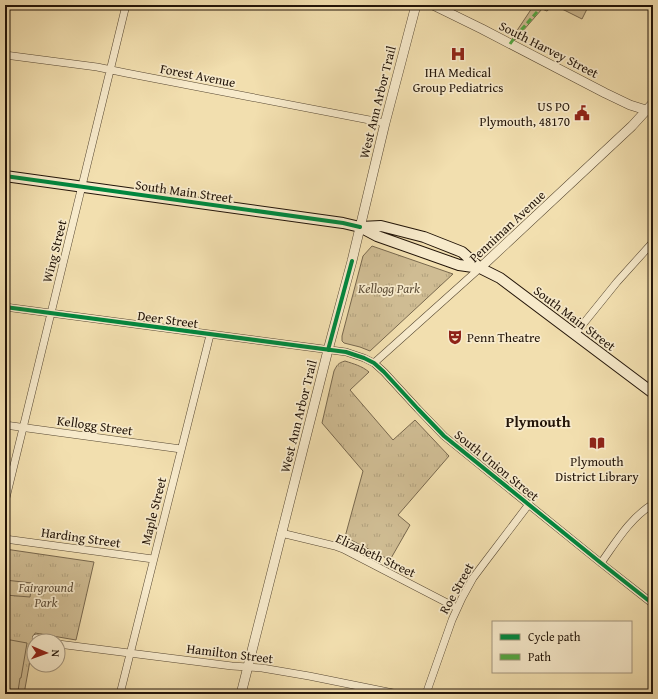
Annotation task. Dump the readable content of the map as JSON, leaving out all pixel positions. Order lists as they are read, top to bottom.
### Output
{
  "streets": {
    "main road": ["South Main Street"],
    "street": [
      "South Harvey Street",
      "Forest Avenue",
      "West Ann Arbor Trail",
      "Penniman Avenue",
      "Wing Street",
      "Deer Street",
      "Kellogg Street",
      "South Union Street",
      "Maple Street",
      "Harding Street",
      "Elizabeth Street",
      "Roe Street",
      "Hamilton Street"
    ]
  },
  "crossings": [
    ["South Harvey Street", "Penniman Avenue"],
    ["Forest Avenue", "West Ann Arbor Trail"],
    ["Forest Avenue", "Wing Street"],
    ["West Ann Arbor Trail", "South Main Street"],
    ["West Ann Arbor Trail", "Deer Street"],
    ["West Ann Arbor Trail", "South Union Street"],
    ["West Ann Arbor Trail", "Elizabeth Street"],
    ["West Ann Arbor Trail", "Hamilton Street"],
    ["South Main Street", "Penniman Avenue"],
    ["South Main Street", "Wing Street"],
    ["Penniman Avenue", "South Union Street"],
    ["Wing Street", "Deer Street"],
    ["Wing Street", "Kellogg Street"],
    ["Deer Street", "South Union Street"],
    ["Deer Street", "Maple Street"],
    ["Kellogg Street", "Maple Street"],
    ["South Union Street", "Roe Street"],
    ["Maple Street", "Harding Street"],
    ["Maple Street", "Hamilton Street"],
    ["Elizabeth Street", "Roe Street"]
  ],
  "districts": ["Plymouth"],
  "parks": ["Kellogg Park", "Fairground Park"],
  "places": {
    "hospital": ["IHA Medical Group Pediatrics"],
    "public building": ["US PO Plymouth, 48170"],
    "theatre": ["Penn Theatre"],
    "library": ["Plymouth District Library"]
  },
  "legend": ["Cycle path", "Path"],
  "north": "right"
}
